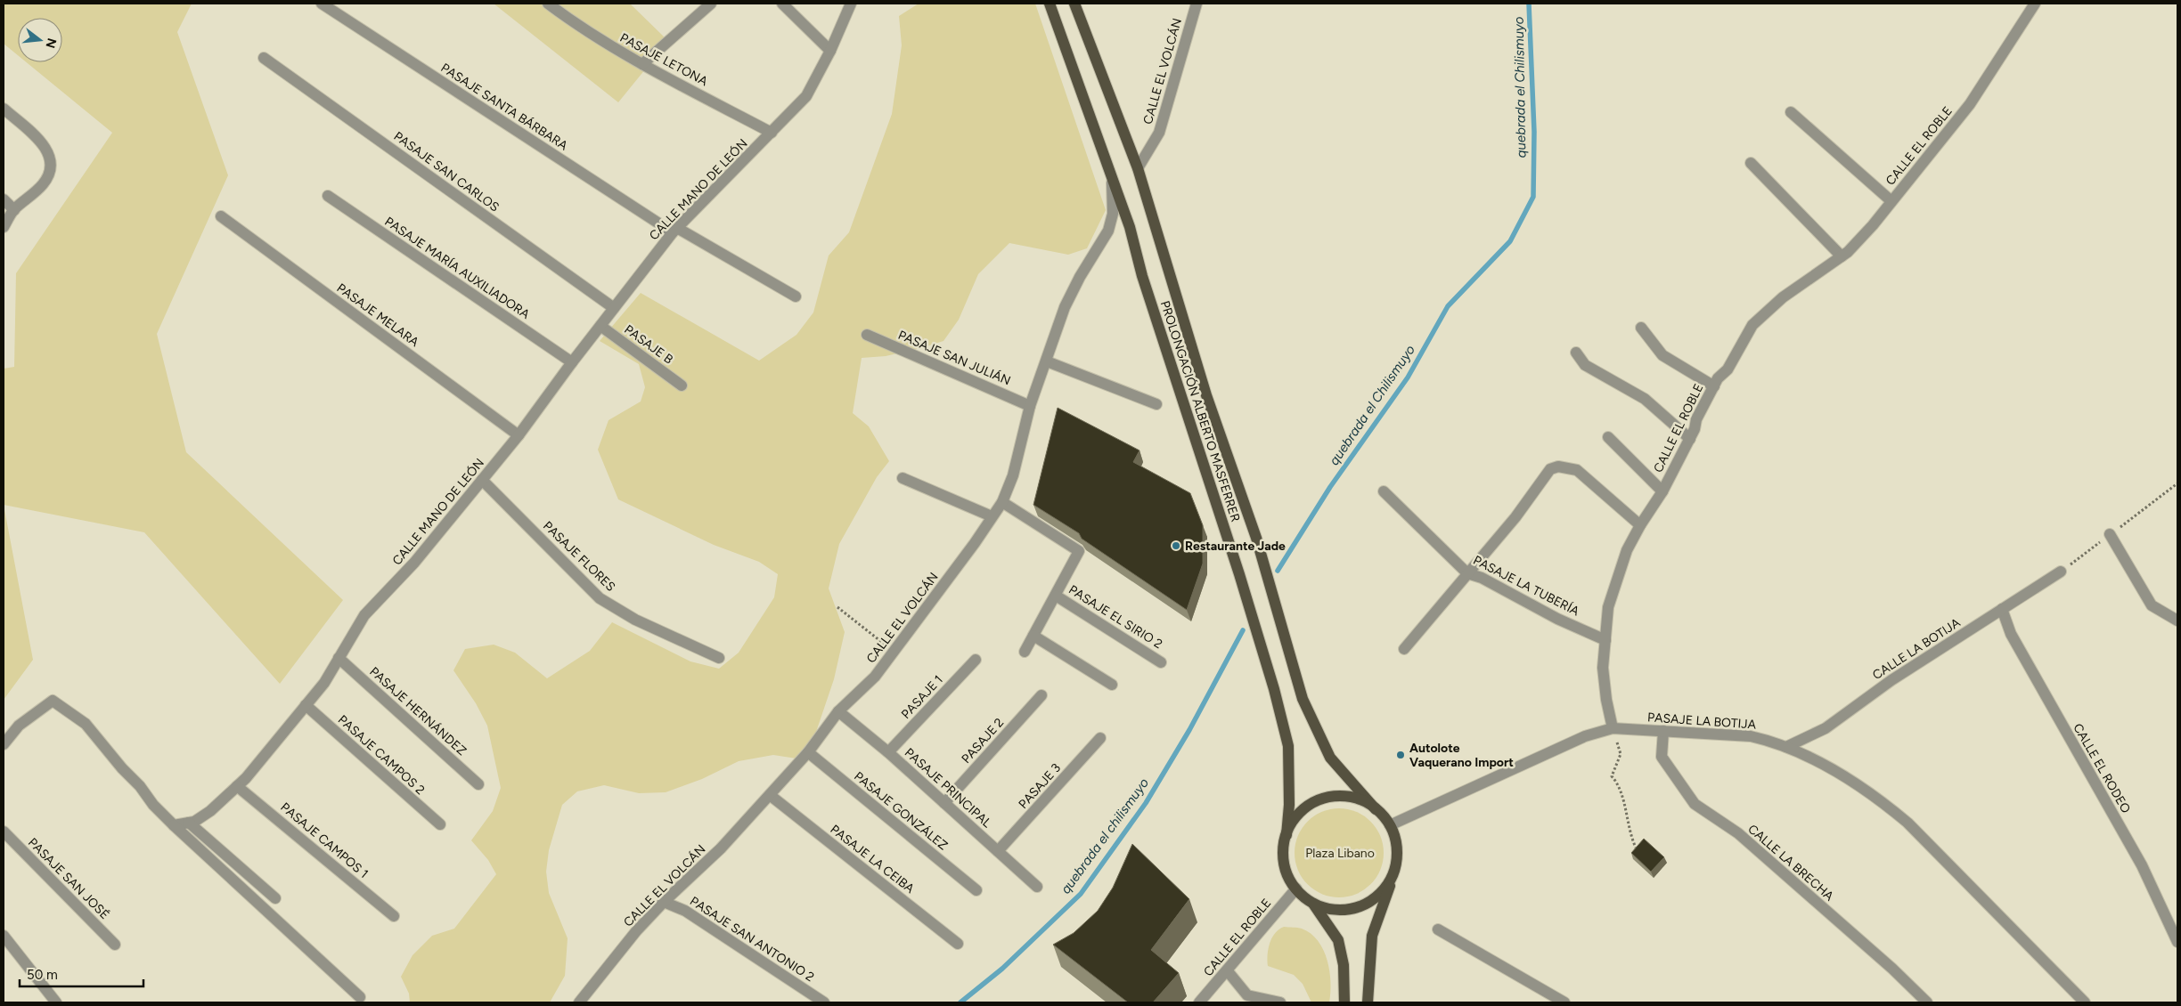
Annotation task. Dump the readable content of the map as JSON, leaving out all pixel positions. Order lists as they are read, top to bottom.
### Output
{
  "streets": {
    "main road": ["PROLONGACIÓN ALBERTO MASFERRER"],
    "street": [
      "PASAJE LETONA",
      "CALLE EL VOLCÁN",
      "PASAJE SANTA BÁRBARA",
      "CALLE EL ROBLE",
      "PASAJE SAN CARLOS",
      "CALLE MANO DE LEÓN",
      "PASAJE MARÍA AUXILIADORA",
      "PASAJE MELARA",
      "PASAJE B",
      "PASAJE SAN JULIÁN",
      "PASAJE FLORES",
      "PASAJE LA TUBERÍA",
      "PASAJE EL SIRIO 2",
      "CALLE LA BOTIJA",
      "PASAJE 1",
      "PASAJE HERNÁNDEZ",
      "PASAJE LA BOTIJA",
      "PASAJE 2",
      "PASAJE CAMPOS 2",
      "CALLE EL RODEO",
      "PASAJE 3",
      "PASAJE PRINCIPAL",
      "PASAJE GONZÁLEZ",
      "PASAJE CAMPOS 1",
      "PASAJE LA CEIBA",
      "CALLE LA BRECHA",
      "PASAJE SAN JOSÉ",
      "PASAJE SAN ANTONIO 2"
    ]
  },
  "crossings": [
    ["PASAJE LETONA", "CALLE MANO DE LEÓN"],
    ["CALLE EL VOLCÁN", "PASAJE SAN JULIÁN"],
    ["CALLE EL VOLCÁN", "PROLONGACIÓN ALBERTO MASFERRER"],
    ["CALLE EL VOLCÁN", "PASAJE PRINCIPAL"],
    ["CALLE EL VOLCÁN", "PASAJE GONZÁLEZ"],
    ["CALLE EL VOLCÁN", "PASAJE LA CEIBA"],
    ["CALLE EL VOLCÁN", "PASAJE SAN ANTONIO 2"],
    ["PASAJE SANTA BÁRBARA", "CALLE MANO DE LEÓN"],
    ["CALLE EL ROBLE", "PROLONGACIÓN ALBERTO MASFERRER"],
    ["CALLE EL ROBLE", "PASAJE LA TUBERÍA"],
    ["CALLE EL ROBLE", "PASAJE LA BOTIJA"],
    ["PASAJE SAN CARLOS", "CALLE MANO DE LEÓN"],
    ["CALLE MANO DE LEÓN", "PASAJE MARÍA AUXILIADORA"],
    ["CALLE MANO DE LEÓN", "PASAJE MELARA"],
    ["CALLE MANO DE LEÓN", "PASAJE B"],
    ["CALLE MANO DE LEÓN", "PASAJE FLORES"],
    ["CALLE MANO DE LEÓN", "PASAJE HERNÁNDEZ"],
    ["CALLE MANO DE LEÓN", "PASAJE CAMPOS 2"],
    ["CALLE MANO DE LEÓN", "PASAJE CAMPOS 1"],
    ["CALLE LA BOTIJA", "PASAJE LA BOTIJA"],
    ["CALLE LA BOTIJA", "CALLE EL RODEO"],
    ["PASAJE 1", "PASAJE PRINCIPAL"],
    ["PASAJE LA BOTIJA", "CALLE LA BRECHA"],
    ["PASAJE 2", "PASAJE PRINCIPAL"],
    ["PASAJE 3", "PASAJE PRINCIPAL"]
  ],
  "water": ["quebrada el Chilismuyo", "quebrada el chilismuyo"],
  "parks": ["Plaza Libano"],
  "places": ["Restaurante Jade", "Autolote Vaquerano Import"],
  "scale_bar": "50 m",
  "north": "right"
}
